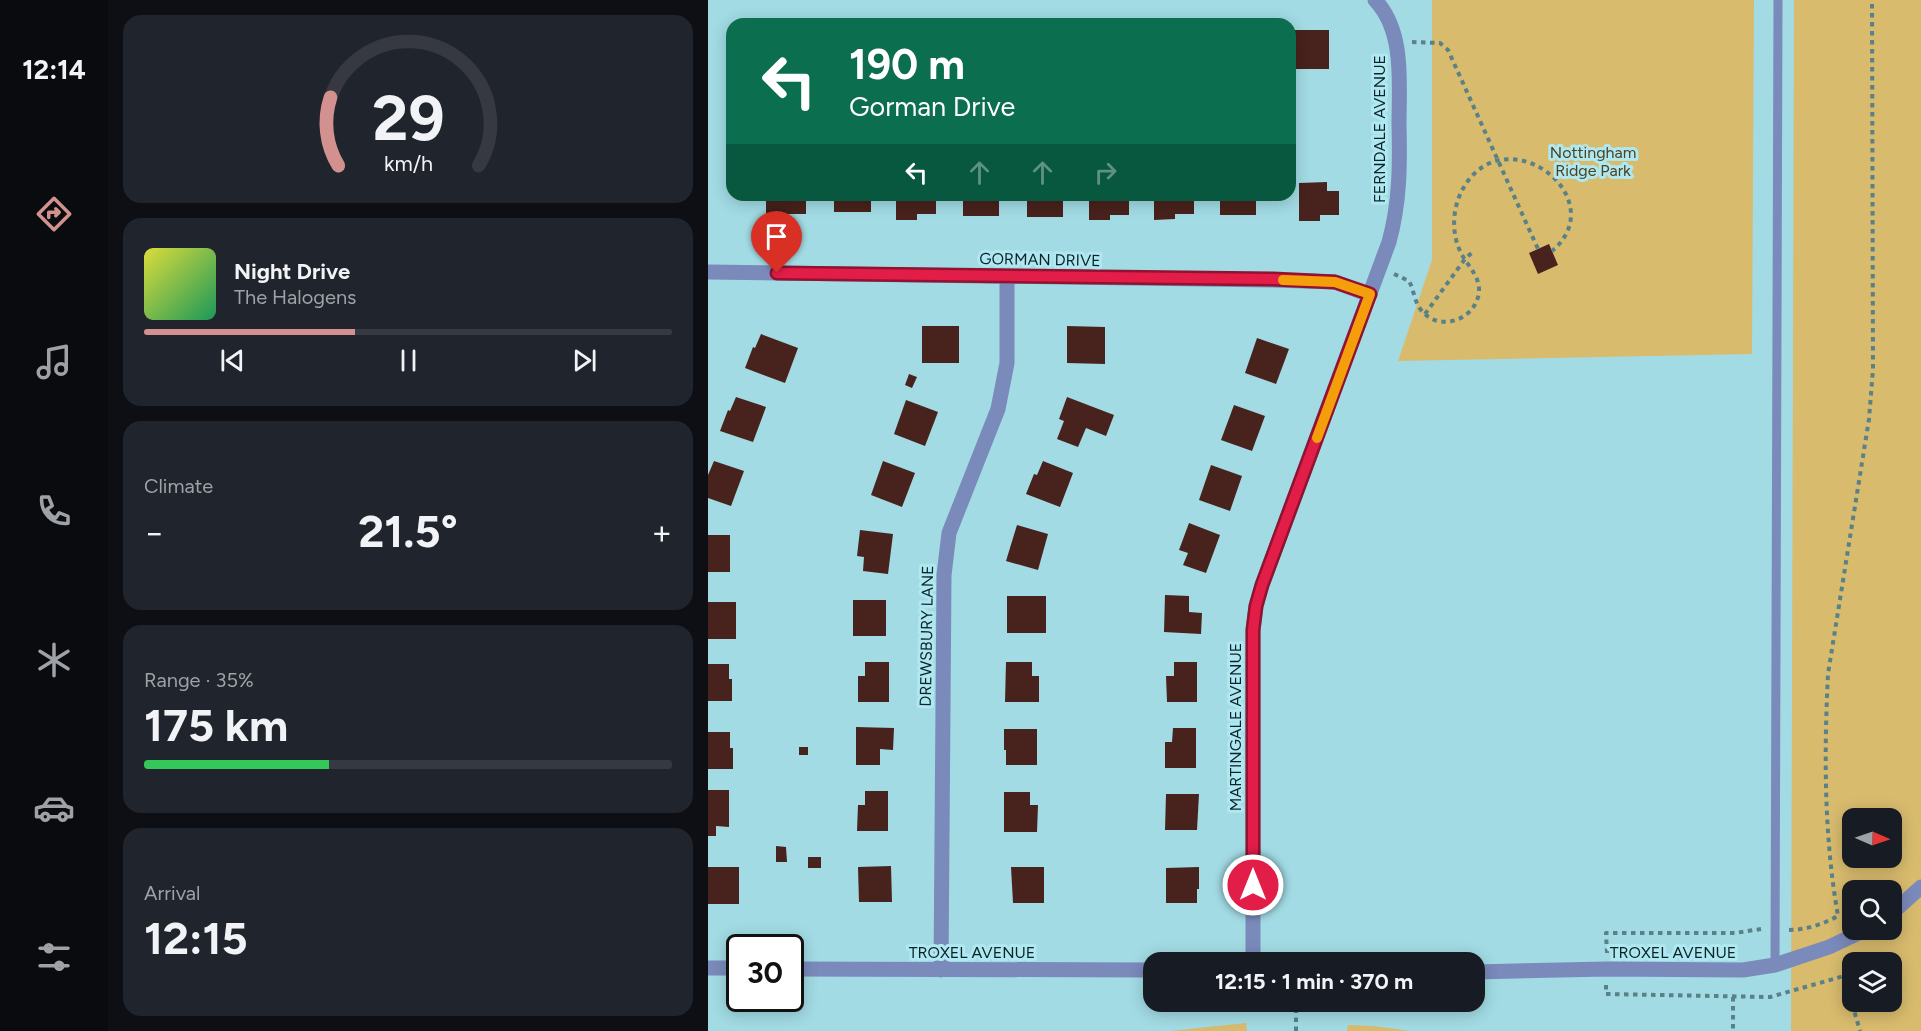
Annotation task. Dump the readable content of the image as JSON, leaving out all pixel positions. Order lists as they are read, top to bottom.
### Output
{
  "streets": {
    "street": [
      "FERNDALE AVENUE",
      "GORMAN DRIVE",
      "DREWSBURY LANE",
      "MARTINGALE AVENUE",
      "TROXEL AVENUE"
    ]
  },
  "crossings": [
    ["FERNDALE AVENUE", "GORMAN DRIVE"],
    ["FERNDALE AVENUE", "MARTINGALE AVENUE"],
    ["GORMAN DRIVE", "DREWSBURY LANE"],
    ["GORMAN DRIVE", "MARTINGALE AVENUE"],
    ["DREWSBURY LANE", "TROXEL AVENUE"]
  ],
  "parks": ["Nottingham Ridge Park"],
  "north": "right",
  "page": {
    "tabs": "12:14",
    "turn": ["190 m", "Gorman Drive"],
    "song": ["Night Drive", "The Halogens"],
    "tile": [
      "Climate",
      ["Range · 35%", "175 km"],
      ["Arrival", "12:15"]
    ],
    "heat": ["−", "21.5°", "+"],
    "limit": "30",
    "trip": "12:15 · 1 min · 370 m",
    "gauge": ["29", "km/h"]
  }
}
